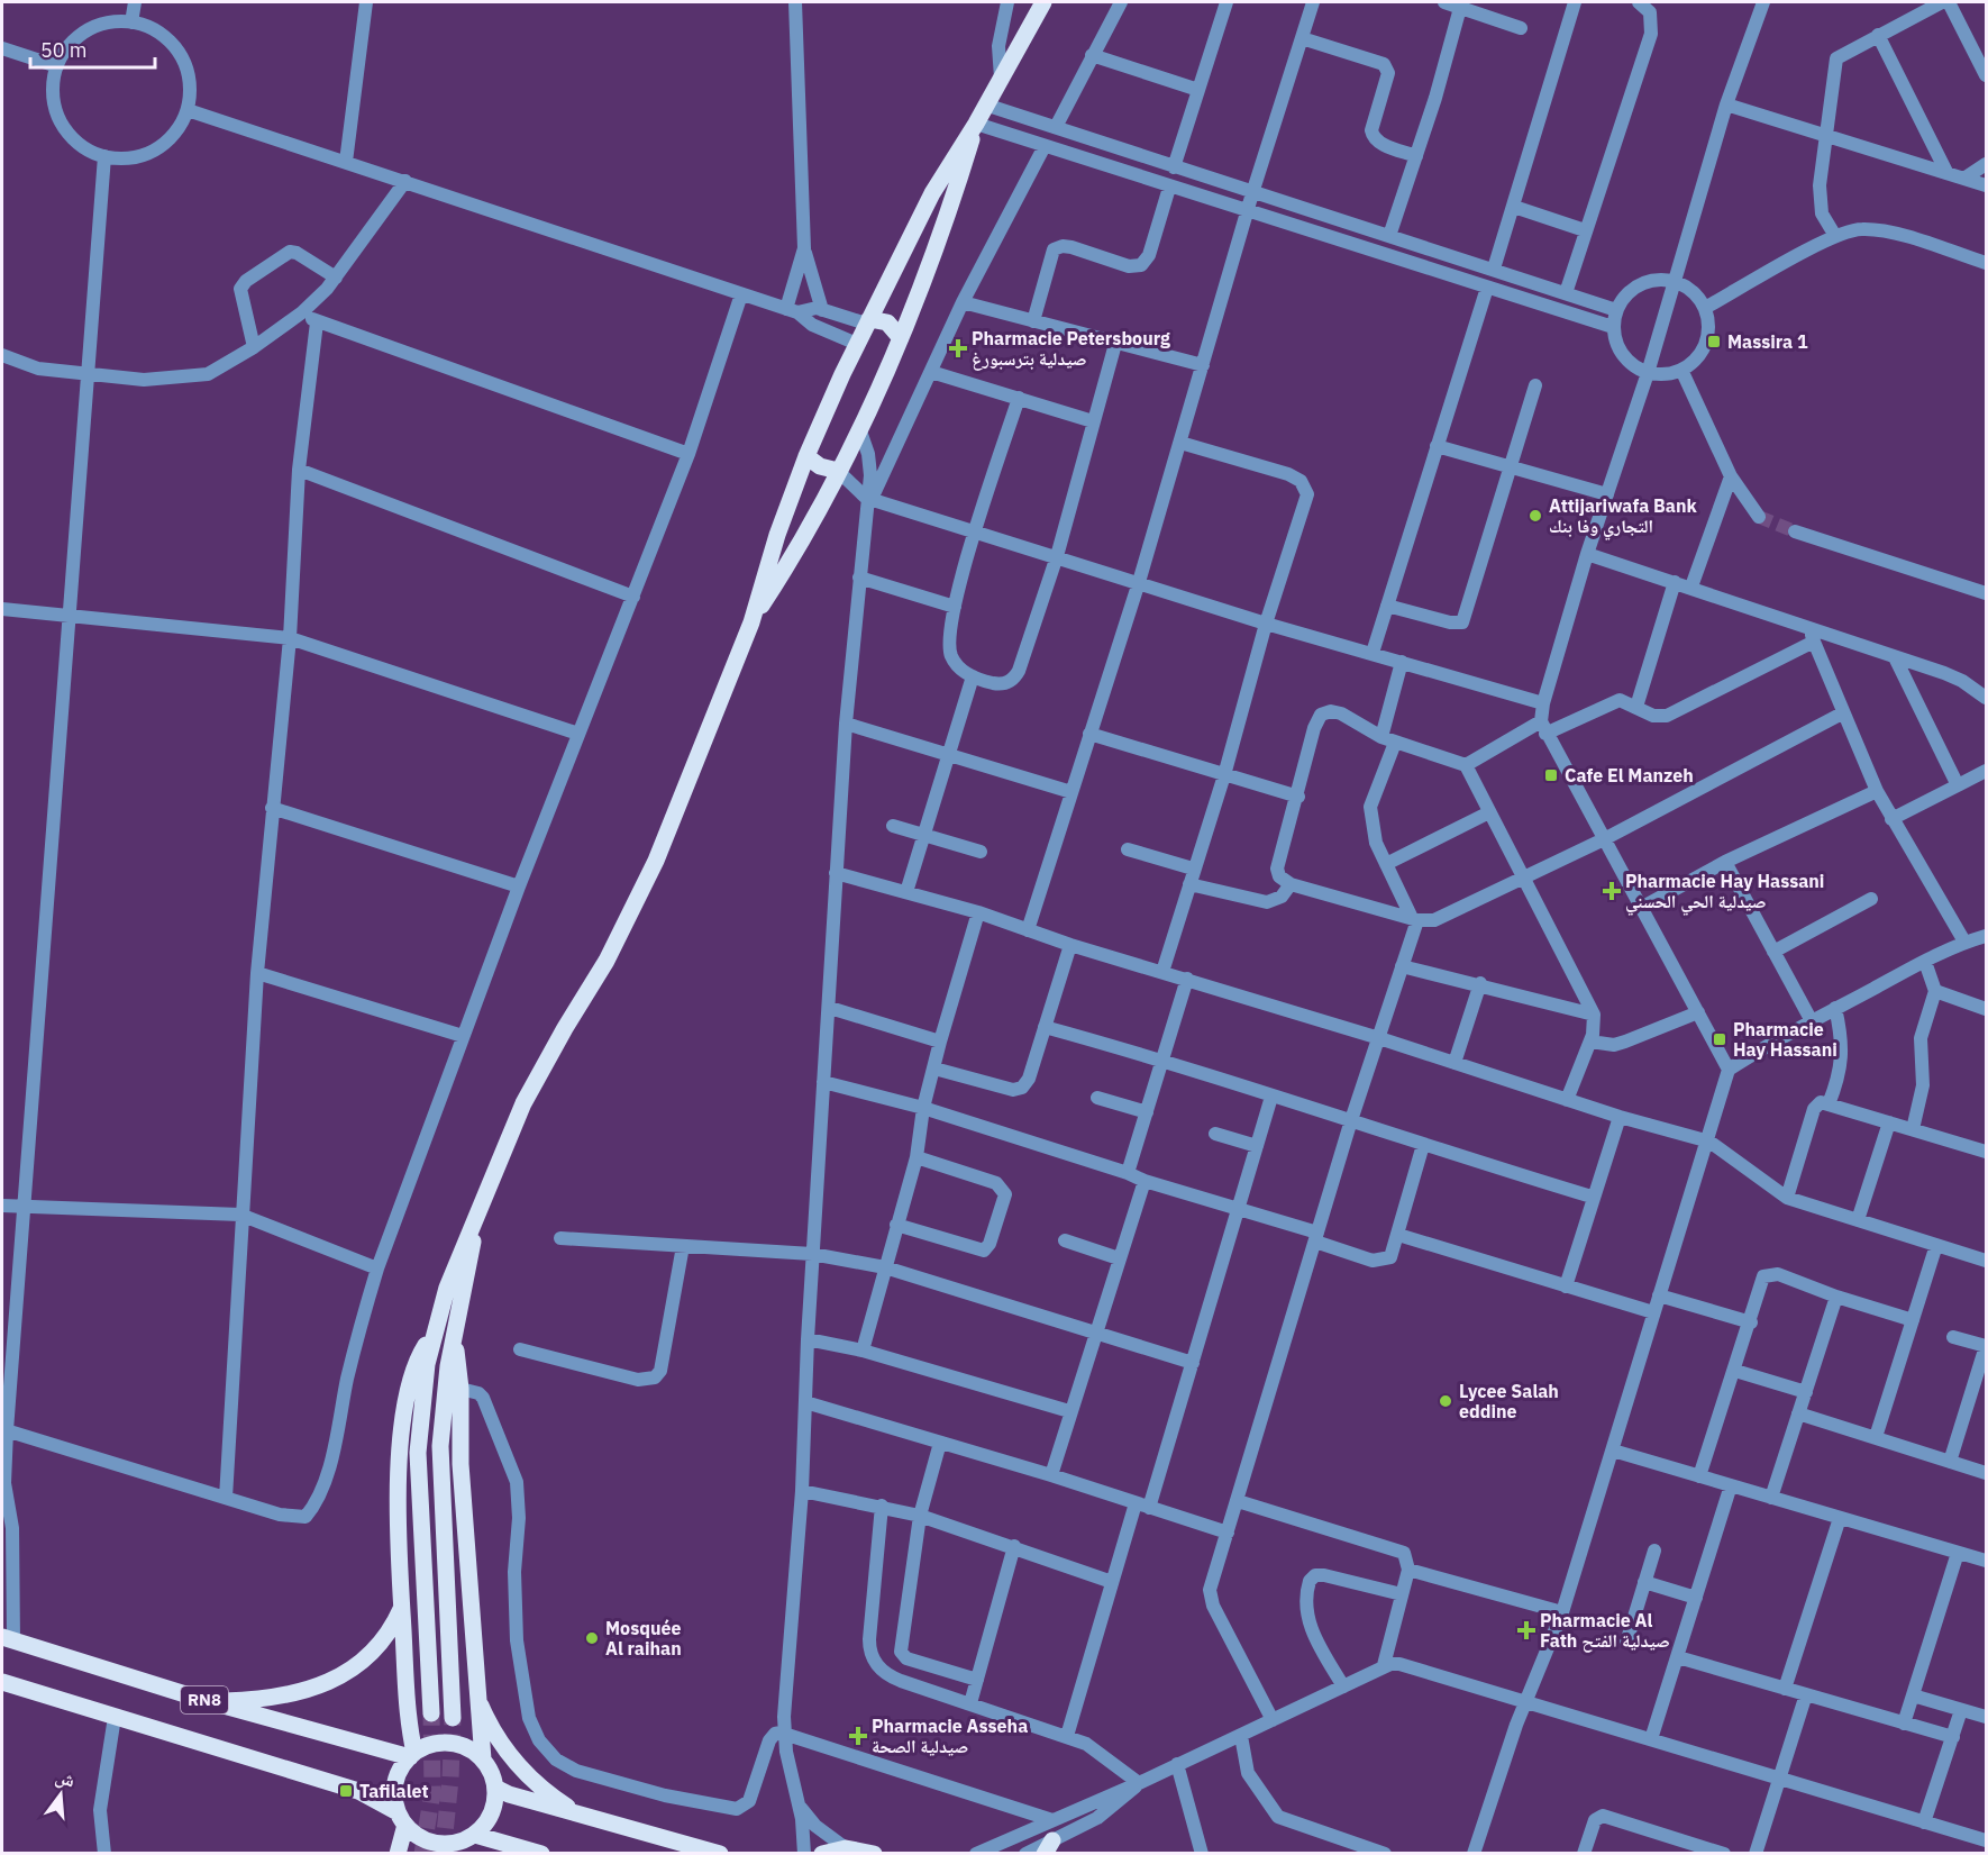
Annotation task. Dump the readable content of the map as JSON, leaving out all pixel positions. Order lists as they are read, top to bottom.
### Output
{
  "streets": {
    "main road": ["RN8"]
  },
  "places": {
    "transit": [
      "Massira 1",
      "Cafe El Manzeh",
      "Pharmacie Hay Hassani",
      "Tafilalet"
    ],
    "health": [
      "Pharmacie Petersbourg صيدلية بترسبورغ",
      "Pharmacie Hay Hassani صيدلية الحي الحسني",
      "Pharmacie Al Fath صيدلية الفتح",
      "Pharmacie Asseha صيدلية الصحة"
    ],
    "other": ["Attijariwafa Bank التجاري وفا بنك", "Lycee Salah eddine", "Mosquée Al raihan"]
  },
  "scale_bar": "50 m",
  "north": "top"
}
